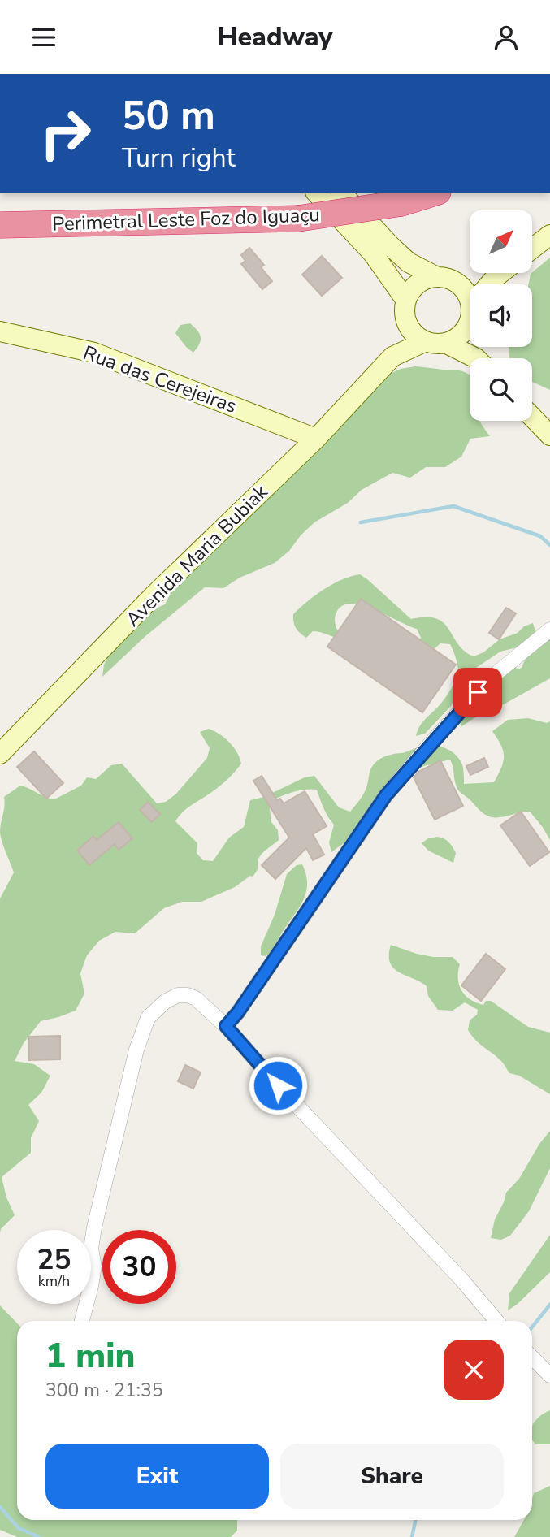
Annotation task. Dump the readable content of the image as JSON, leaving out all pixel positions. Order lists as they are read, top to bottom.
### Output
{
  "streets": {
    "highway": ["Perimetral Leste Foz do Iguaçu"],
    "street": ["Rua das Cerejeiras", "Avenida Maria Bubiak"]
  },
  "crossings": [
    ["Rua das Cerejeiras", "Avenida Maria Bubiak"]
  ],
  "north": "top right",
  "page": {
    "header": "Headway",
    "turn": ["50 m", "Turn right"],
    "speed": "25 km/h",
    "limit": "30",
    "heading": ["1 min", "300 m · 21:35"],
    "buttons": ["Exit", "Share"]
  }
}
